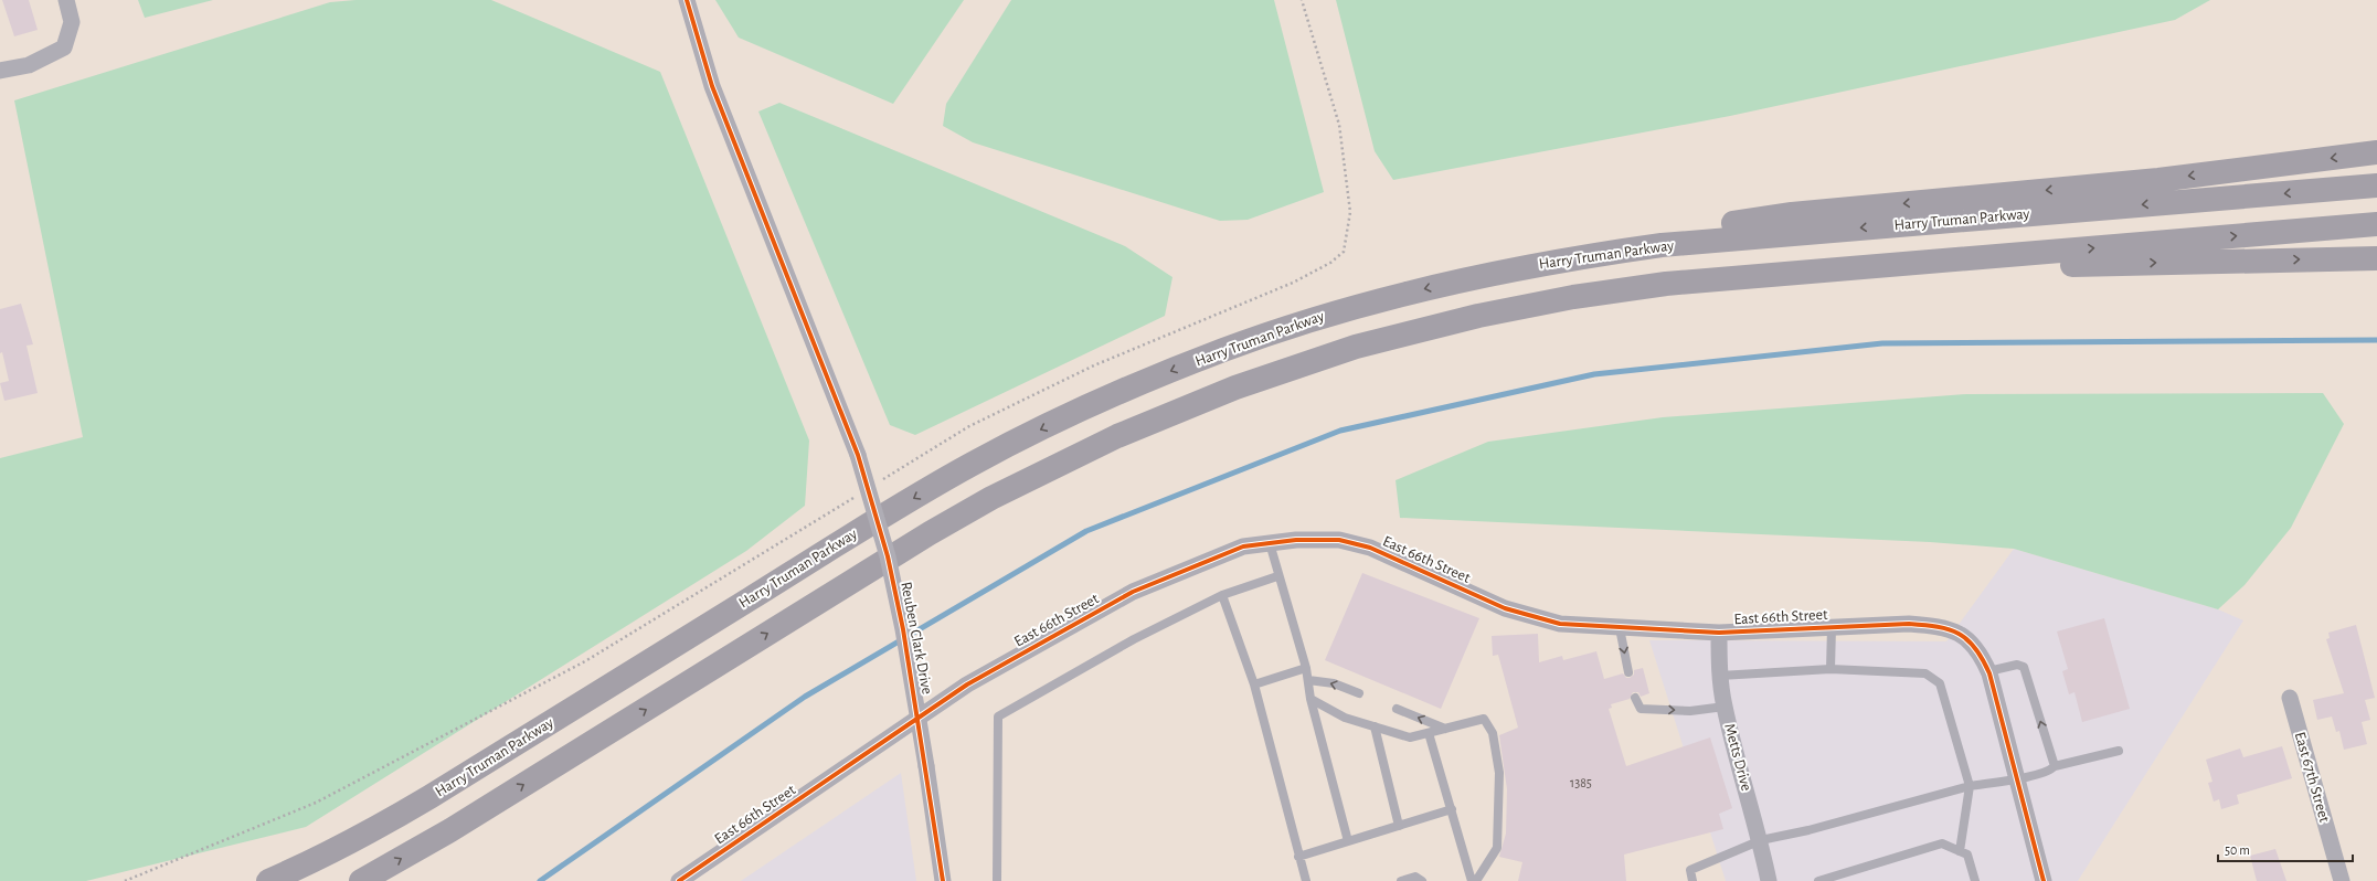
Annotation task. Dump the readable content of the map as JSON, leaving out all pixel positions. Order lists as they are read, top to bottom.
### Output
{
  "streets": {
    "highway": ["Harry Truman Parkway"],
    "street": [
      "East 66th Street",
      "Reuben Clark Drive",
      "Metts Drive",
      "East 67th Street"
    ]
  },
  "crossings": [
    ["East 66th Street", "Metts Drive"]
  ],
  "house_numbers": ["1385"],
  "scale_bar": "50 m"
}
